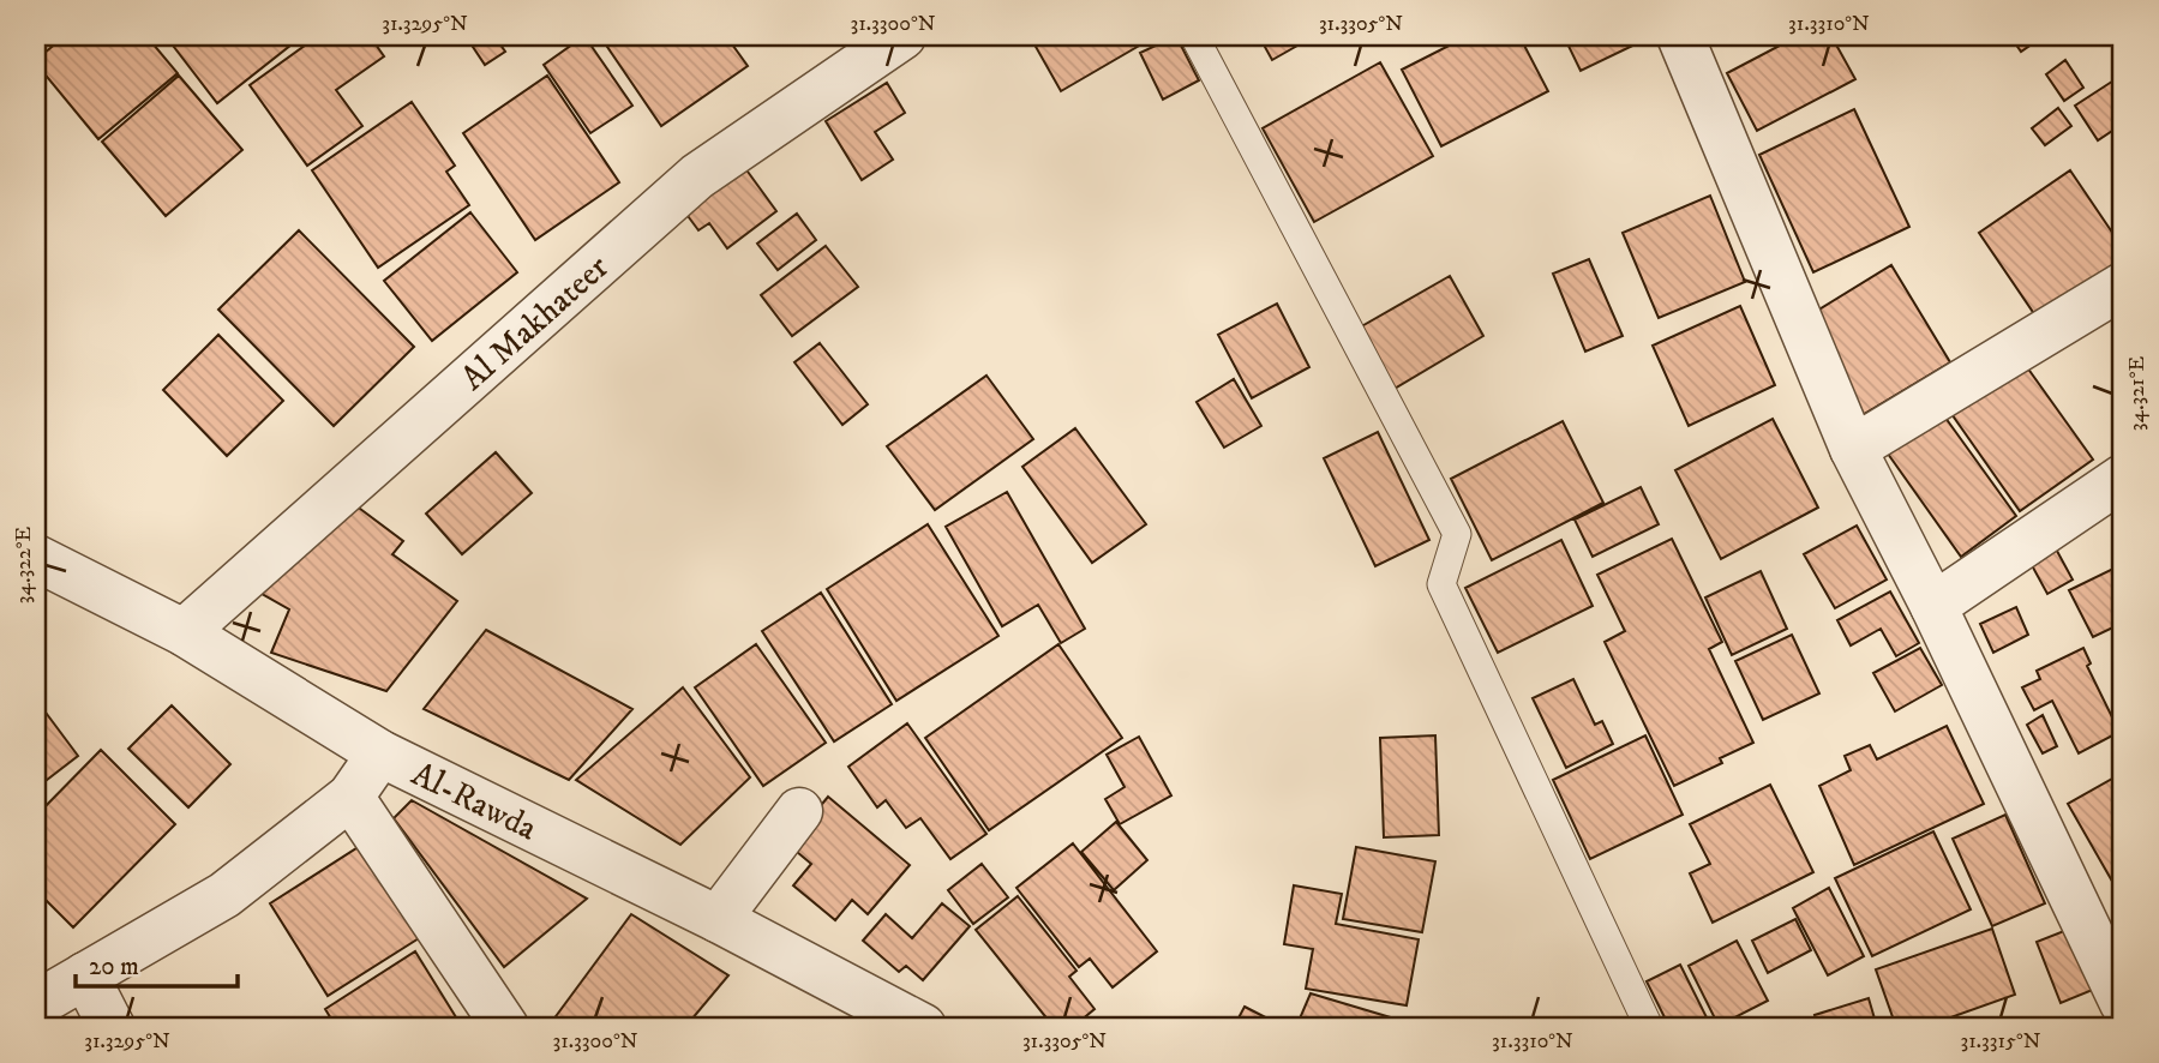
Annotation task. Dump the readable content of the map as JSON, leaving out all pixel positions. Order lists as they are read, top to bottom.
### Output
{
  "streets": {
    "street": ["Al Makhateer", "Al-Rawda"]
  },
  "crossings": [
    ["Al Makhateer", "Al-Rawda"]
  ],
  "scale_bar": "20 m",
  "coordinates": [
    "31.3295°N",
    "31.3300°N",
    "31.3305°N",
    "31.3310°N",
    "34.321°E",
    "34.322°E",
    "31.3315°N"
  ]
}
